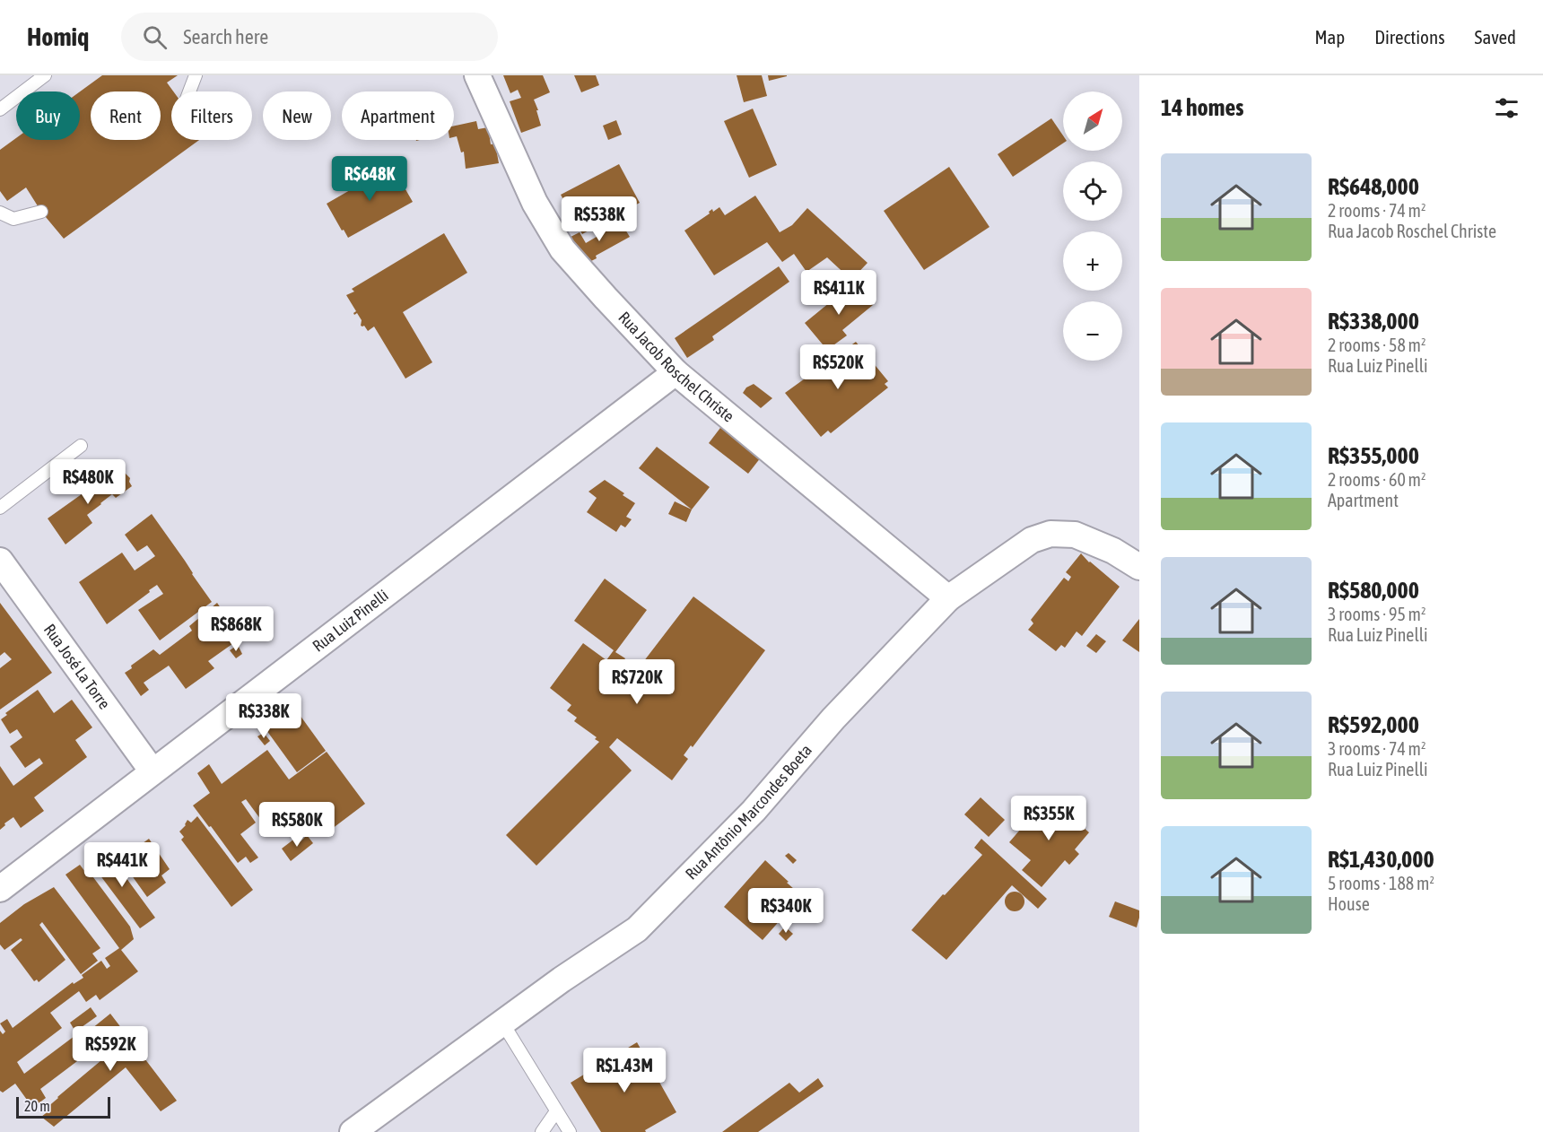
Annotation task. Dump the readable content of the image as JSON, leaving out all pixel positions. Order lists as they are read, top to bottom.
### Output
{
  "streets": {
    "street": [
      "Rua Jacob Roschel Christe",
      "Rua Luiz Pinelli",
      "Rua José La Torre",
      "Rua Antônio Marcondes Boeta"
    ]
  },
  "crossings": [
    ["Rua Jacob Roschel Christe", "Rua Luiz Pinelli"],
    ["Rua Jacob Roschel Christe", "Rua Antônio Marcondes Boeta"],
    ["Rua Luiz Pinelli", "Rua José La Torre"]
  ],
  "scale_bar": "20 m",
  "north": "top right",
  "page": {
    "header": "Homiq",
    "search": "Search here",
    "nav": ["Map", "Directions", "Saved"],
    "heading": "14 homes",
    "map_buttons": ["+", "−"],
    "chip": [
      "Buy",
      "Rent",
      "Filters",
      "New",
      "Apartment"
    ],
    "list": [
      {
        "name": "R$648,000",
        "note": "2 rooms · 74 m² · Rua Jacob Roschel Christe"
      },
      {
        "name": "R$338,000",
        "note": "2 rooms · 58 m² · Rua Luiz Pinelli"
      },
      {
        "name": "R$355,000",
        "note": "2 rooms · 60 m² · Apartment"
      },
      {
        "name": "R$580,000",
        "note": "3 rooms · 95 m² · Rua Luiz Pinelli"
      },
      {
        "name": "R$592,000",
        "note": "3 rooms · 74 m² · Rua Luiz Pinelli"
      },
      {
        "name": "R$1,430,000",
        "note": "5 rooms · 188 m² · House"
      }
    ],
    "price": [
      "R$648K",
      "R$538K",
      "R$411K",
      "R$520K",
      "R$480K",
      "R$868K",
      "R$720K",
      "R$338K",
      "R$355K",
      "R$580K",
      "R$441K",
      "R$340K",
      "R$592K",
      "R$1.43M"
    ],
    "scale": "20 m"
  }
}
